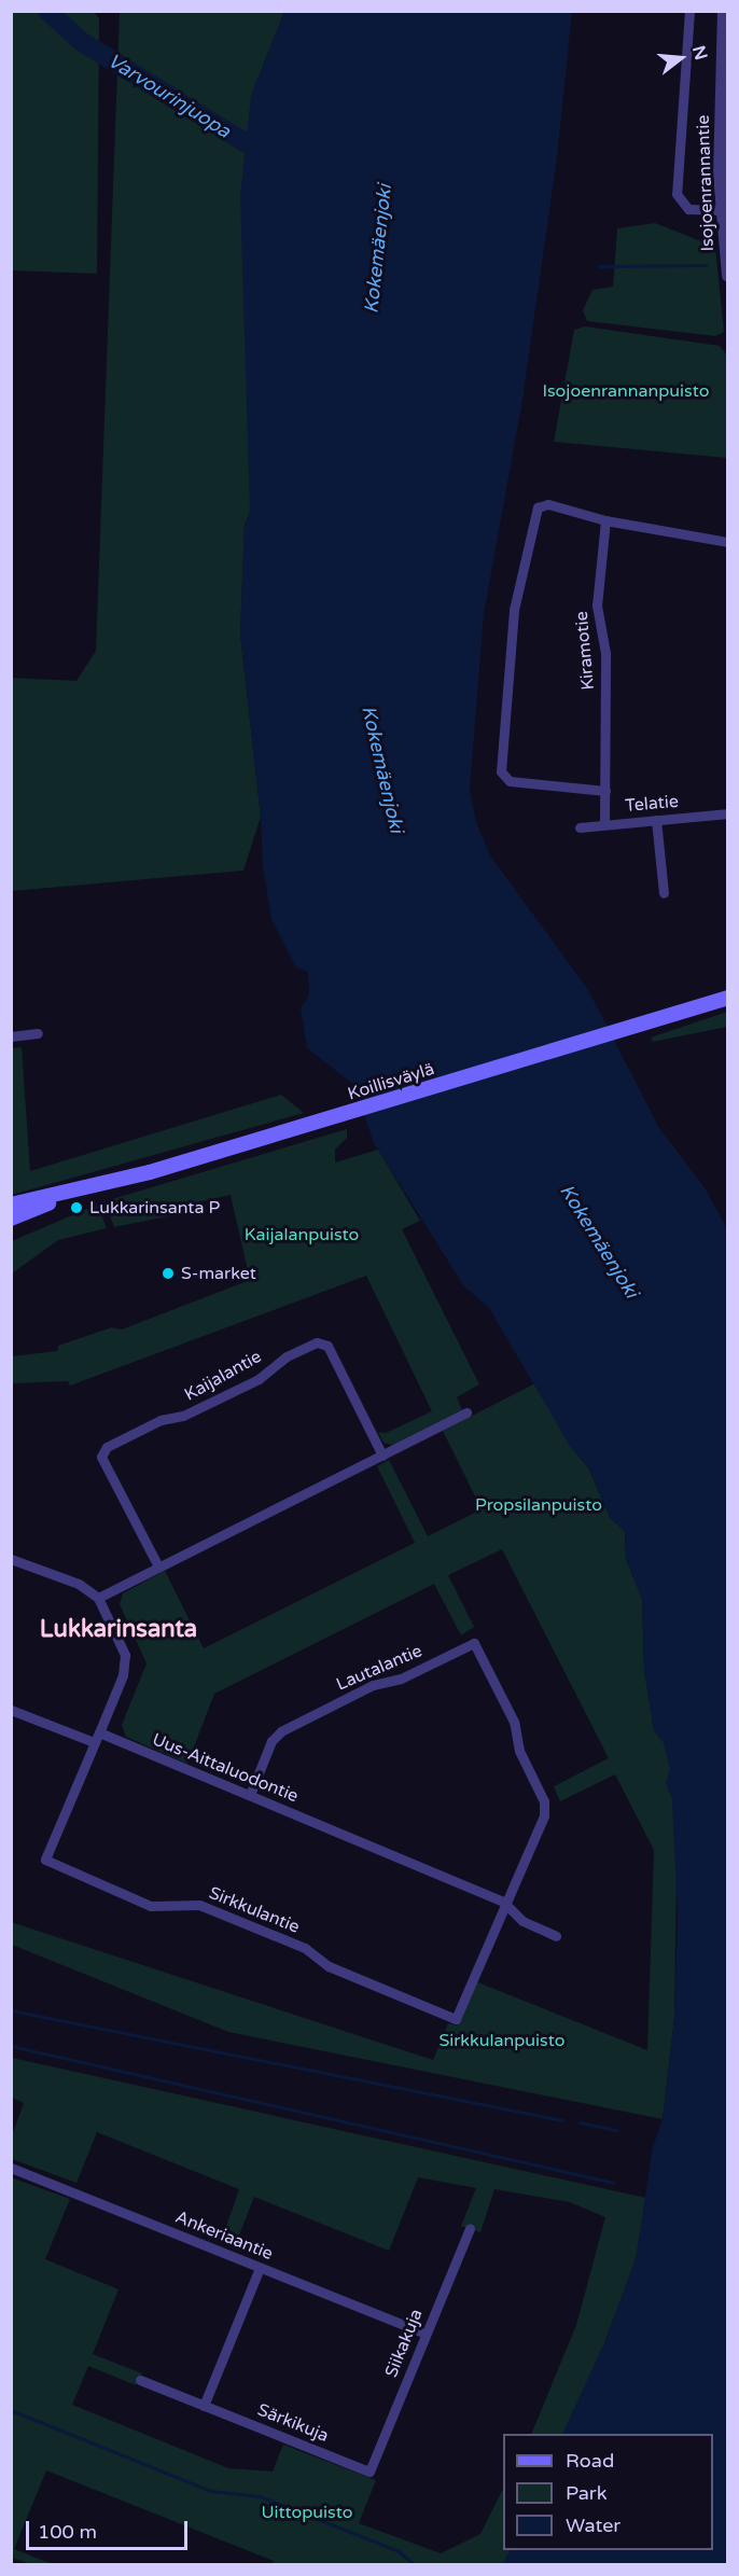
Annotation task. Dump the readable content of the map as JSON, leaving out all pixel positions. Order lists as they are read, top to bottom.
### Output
{
  "streets": {
    "main road": ["Koillisväylä"],
    "street": [
      "Isojoenrannantie",
      "Kiramotie",
      "Telatie",
      "Kaijalantie",
      "Lautalantie",
      "Uus-Aittaluodontie",
      "Sirkkulantie",
      "Ankeriaantie",
      "Siikakuja",
      "Särkikuja"
    ]
  },
  "crossings": [
    ["Kiramotie", "Telatie"],
    ["Lautalantie", "Uus-Aittaluodontie"],
    ["Lautalantie", "Sirkkulantie"],
    ["Uus-Aittaluodontie", "Sirkkulantie"],
    ["Ankeriaantie", "Siikakuja"],
    ["Siikakuja", "Särkikuja"]
  ],
  "districts": ["Lukkarinsanta"],
  "water": ["Varvourinjuopa", "Kokemäenjoki"],
  "parks": [
    "Isojoenrannanpuisto",
    "Kaijalanpuisto",
    "Propsilanpuisto",
    "Sirkkulanpuisto",
    "Uittopuisto"
  ],
  "places": ["Lukkarinsanta P", "S-market"],
  "legend": ["Road", "Park", "Water"],
  "scale_bar": "100 m",
  "north": "right"
}
